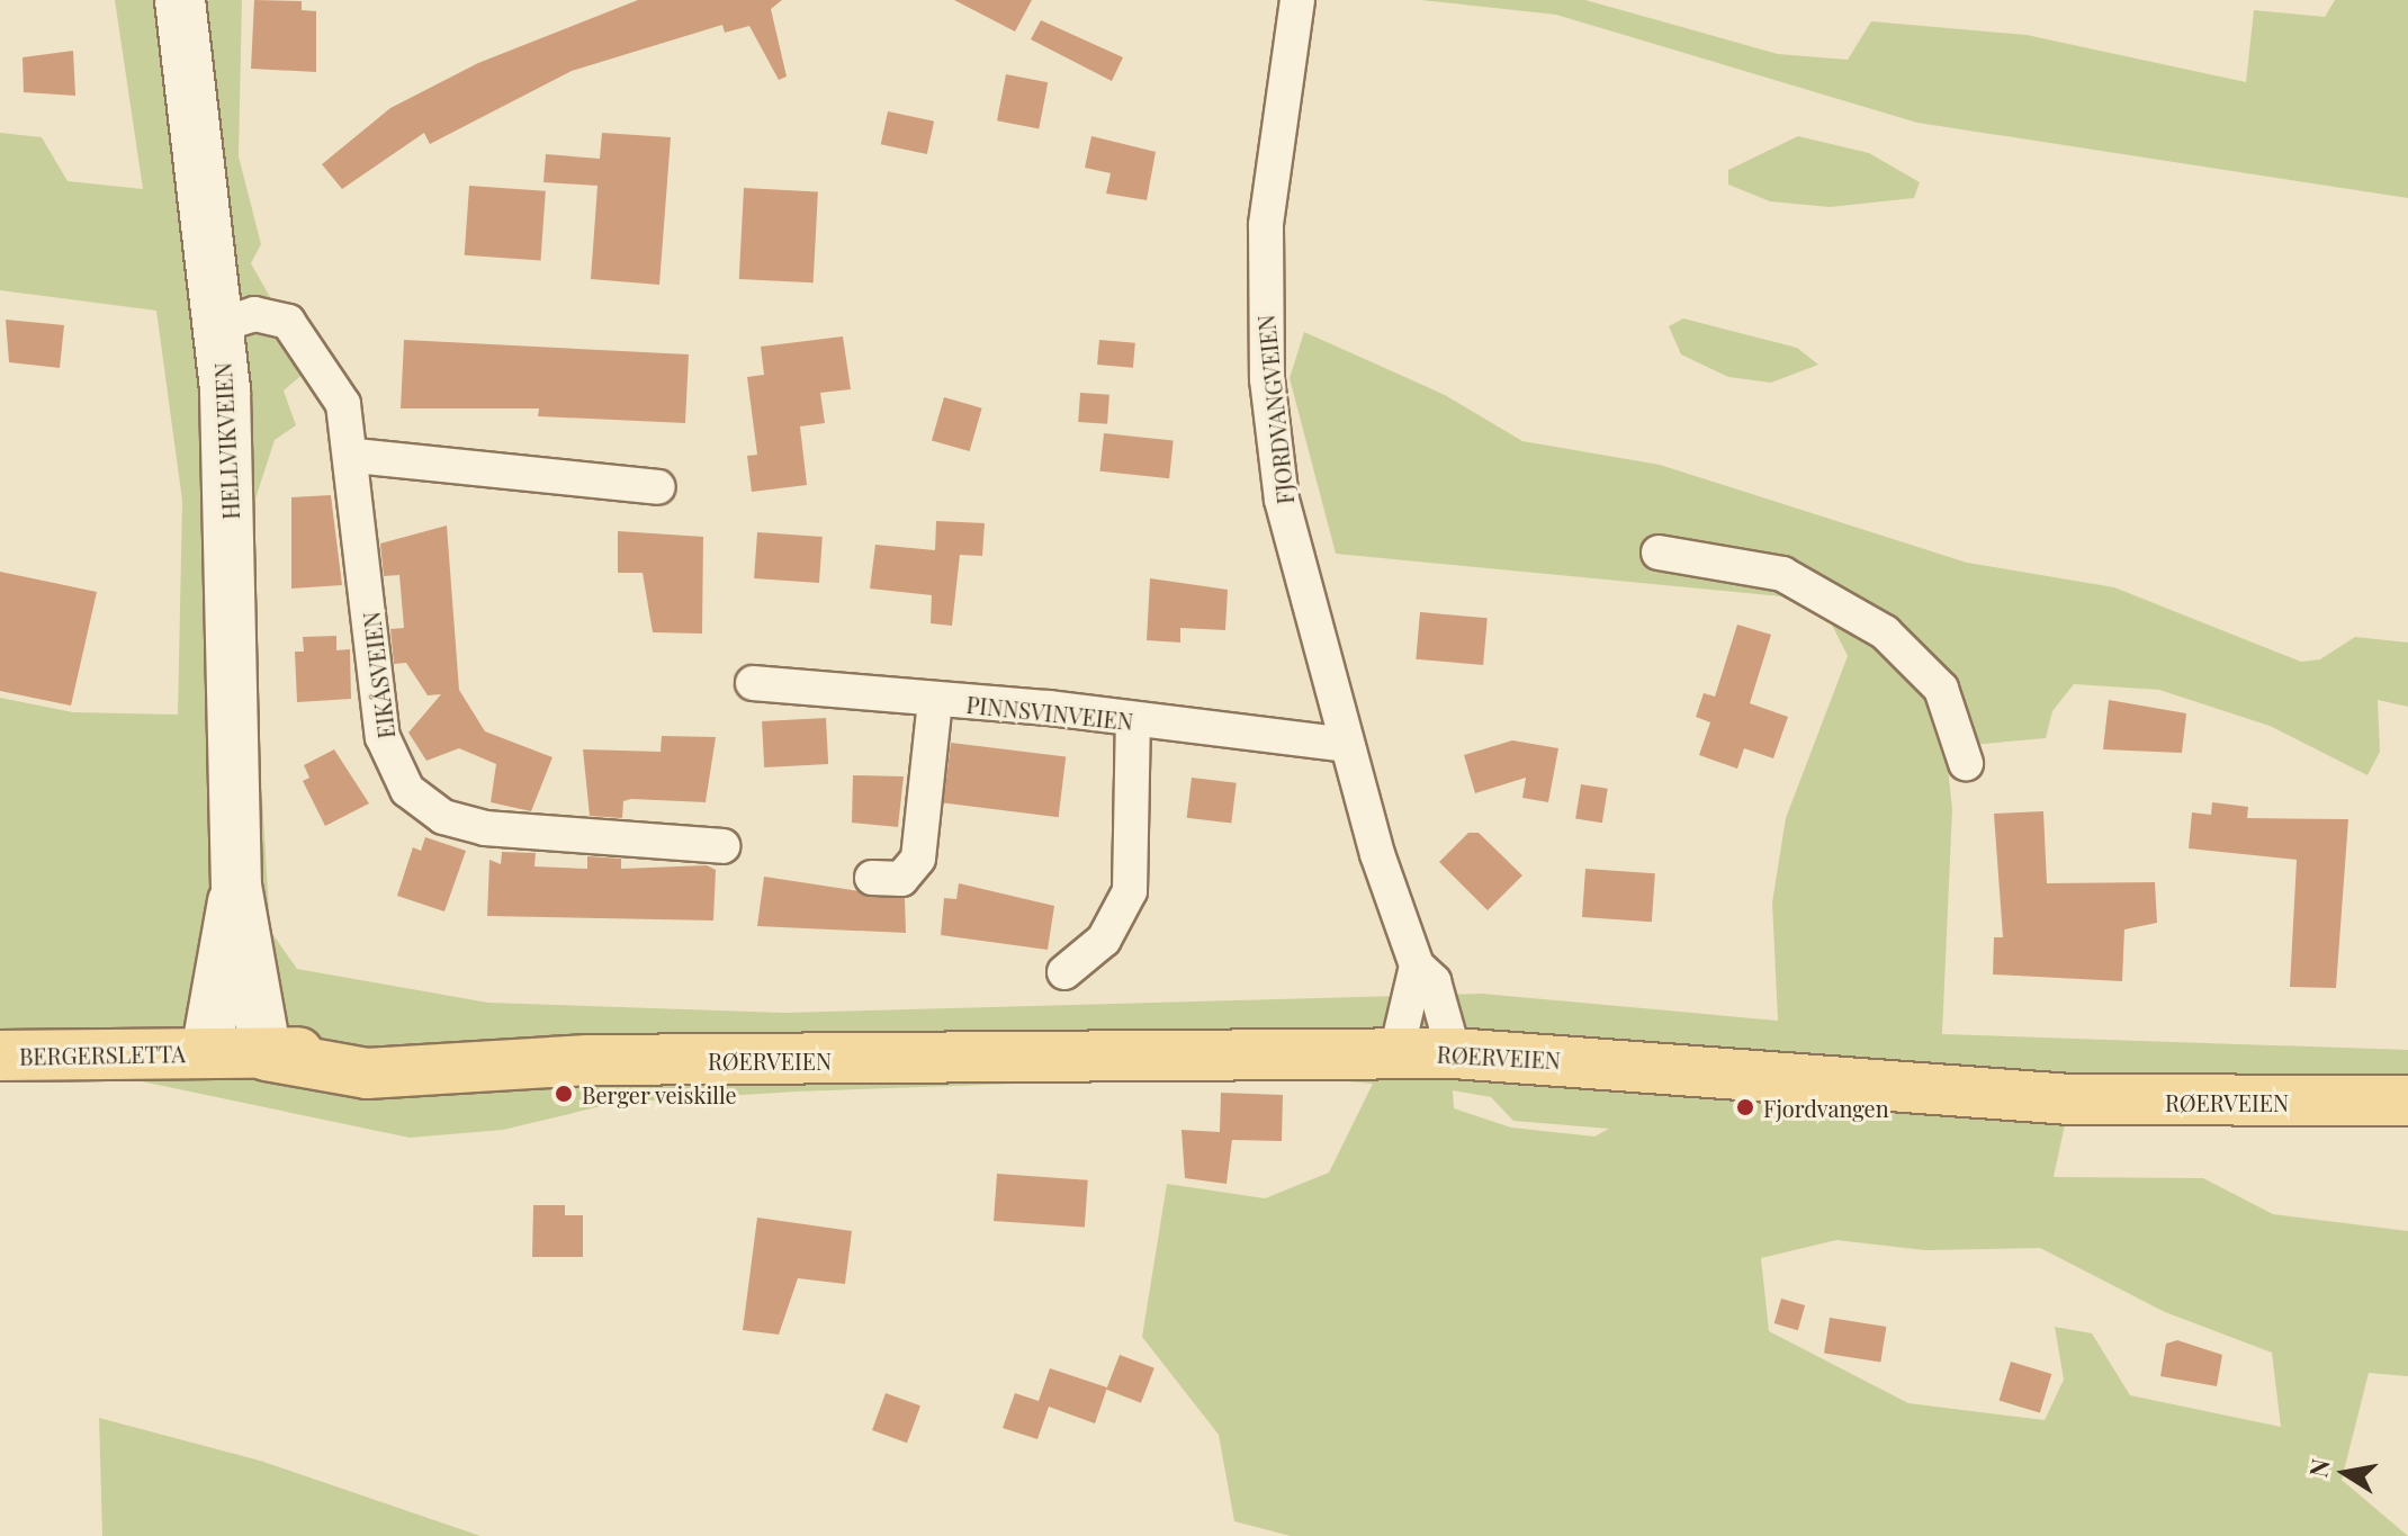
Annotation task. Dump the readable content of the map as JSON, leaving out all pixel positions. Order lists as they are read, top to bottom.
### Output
{
  "streets": {
    "main road": ["HELLVIKVEIEN", "BERGERSLETTA", "RØERVEIEN"],
    "street": ["FJORDVANGVEIEN", "EIKÅSVEIEN", "PINNSVINVEIEN"]
  },
  "crossings": [
    ["FJORDVANGVEIEN", "PINNSVINVEIEN"],
    ["FJORDVANGVEIEN", "RØERVEIEN"],
    ["HELLVIKVEIEN", "EIKÅSVEIEN"],
    ["HELLVIKVEIEN", "BERGERSLETTA"],
    ["HELLVIKVEIEN", "RØERVEIEN"],
    ["BERGERSLETTA", "RØERVEIEN"]
  ],
  "places": ["Berger veiskille", "Fjordvangen"],
  "north": "left"
}
